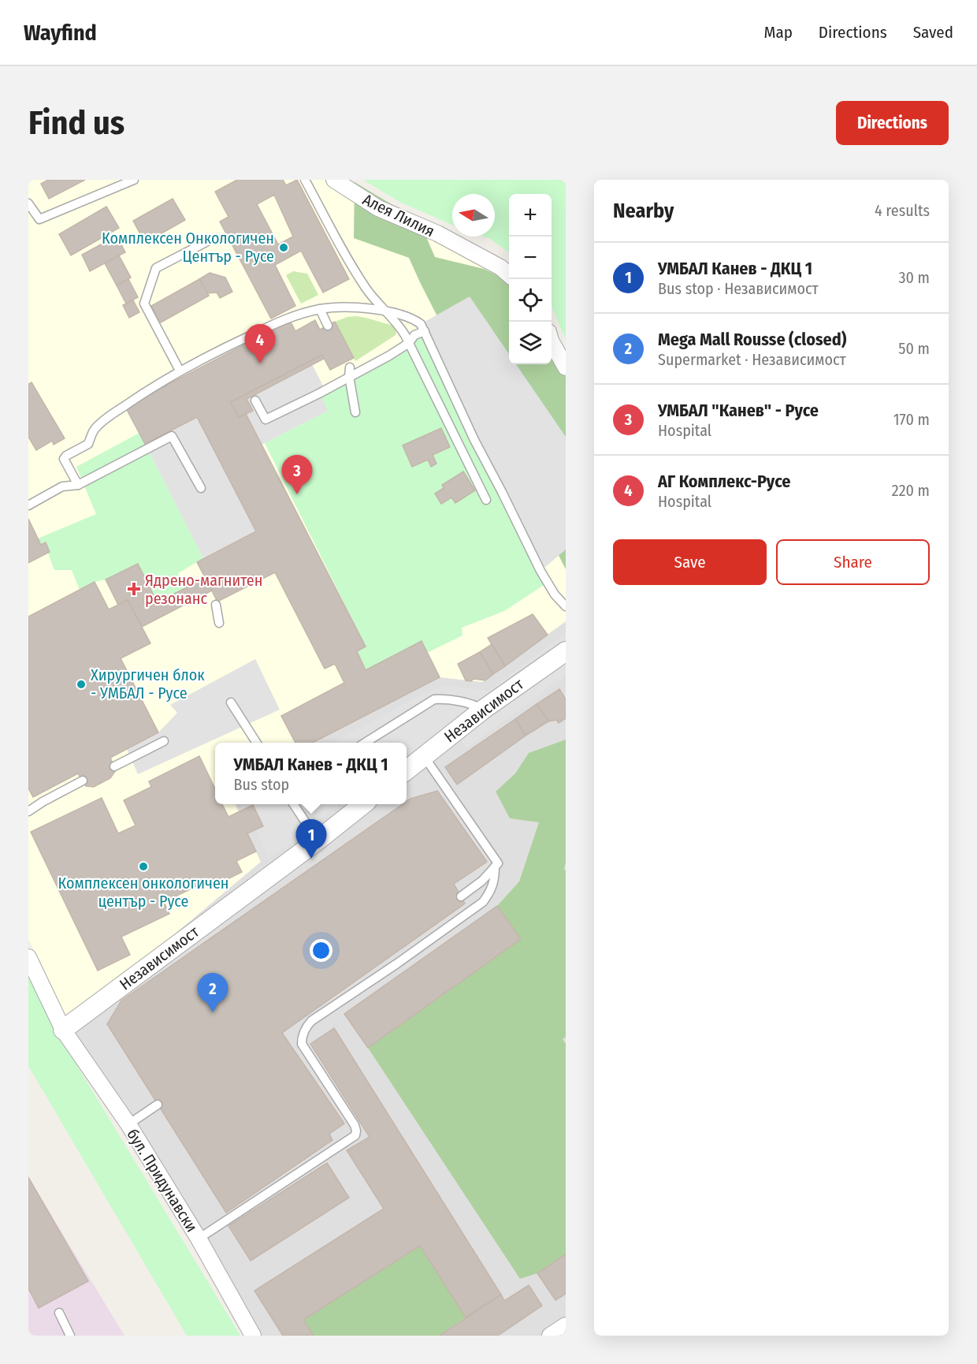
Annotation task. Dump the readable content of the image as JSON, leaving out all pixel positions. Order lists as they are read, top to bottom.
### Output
{
  "streets": {
    "street": ["Алея Лилия", "Независимост", "бул. Придунавски"]
  },
  "crossings": [
    ["Независимост", "бул. Придунавски"]
  ],
  "places": {
    "other": ["Комплексен Онкологичен Център - Русе", "Хирургичен блок - УМБАЛ - Русе", "Комплексен онкологичен център - Русе"],
    "health": ["Ядрено-магнитен резонанс"]
  },
  "north": "left",
  "page": {
    "header": "Wayfind",
    "nav": ["Map", "Directions", "Saved"],
    "buttons": [
      "Directions",
      ["Save", "Share"]
    ],
    "title": "Find us",
    "heading": ["Nearby", "4 results"],
    "map_buttons": ["+", "−"],
    "list": [
      {
        "mark": "1",
        "name": "УМБАЛ Канев - ДКЦ 1",
        "note": "Bus stop · Независимост",
        "value": "30 m"
      },
      {
        "mark": "2",
        "name": "Mega Mall Rousse (closed)",
        "note": "Supermarket · Независимост",
        "value": "50 m"
      },
      {
        "mark": "3",
        "name": "УМБАЛ \"Канев\" - Русе",
        "note": "Hospital",
        "value": "170 m"
      },
      {
        "mark": "4",
        "name": "АГ Комплекс-Русе",
        "note": "Hospital",
        "value": "220 m"
      }
    ],
    "pins": [
      "4",
      "3",
      "1",
      "2"
    ],
    "popup": ["УМБАЛ Канев - ДКЦ 1", "Bus stop"]
  }
}
